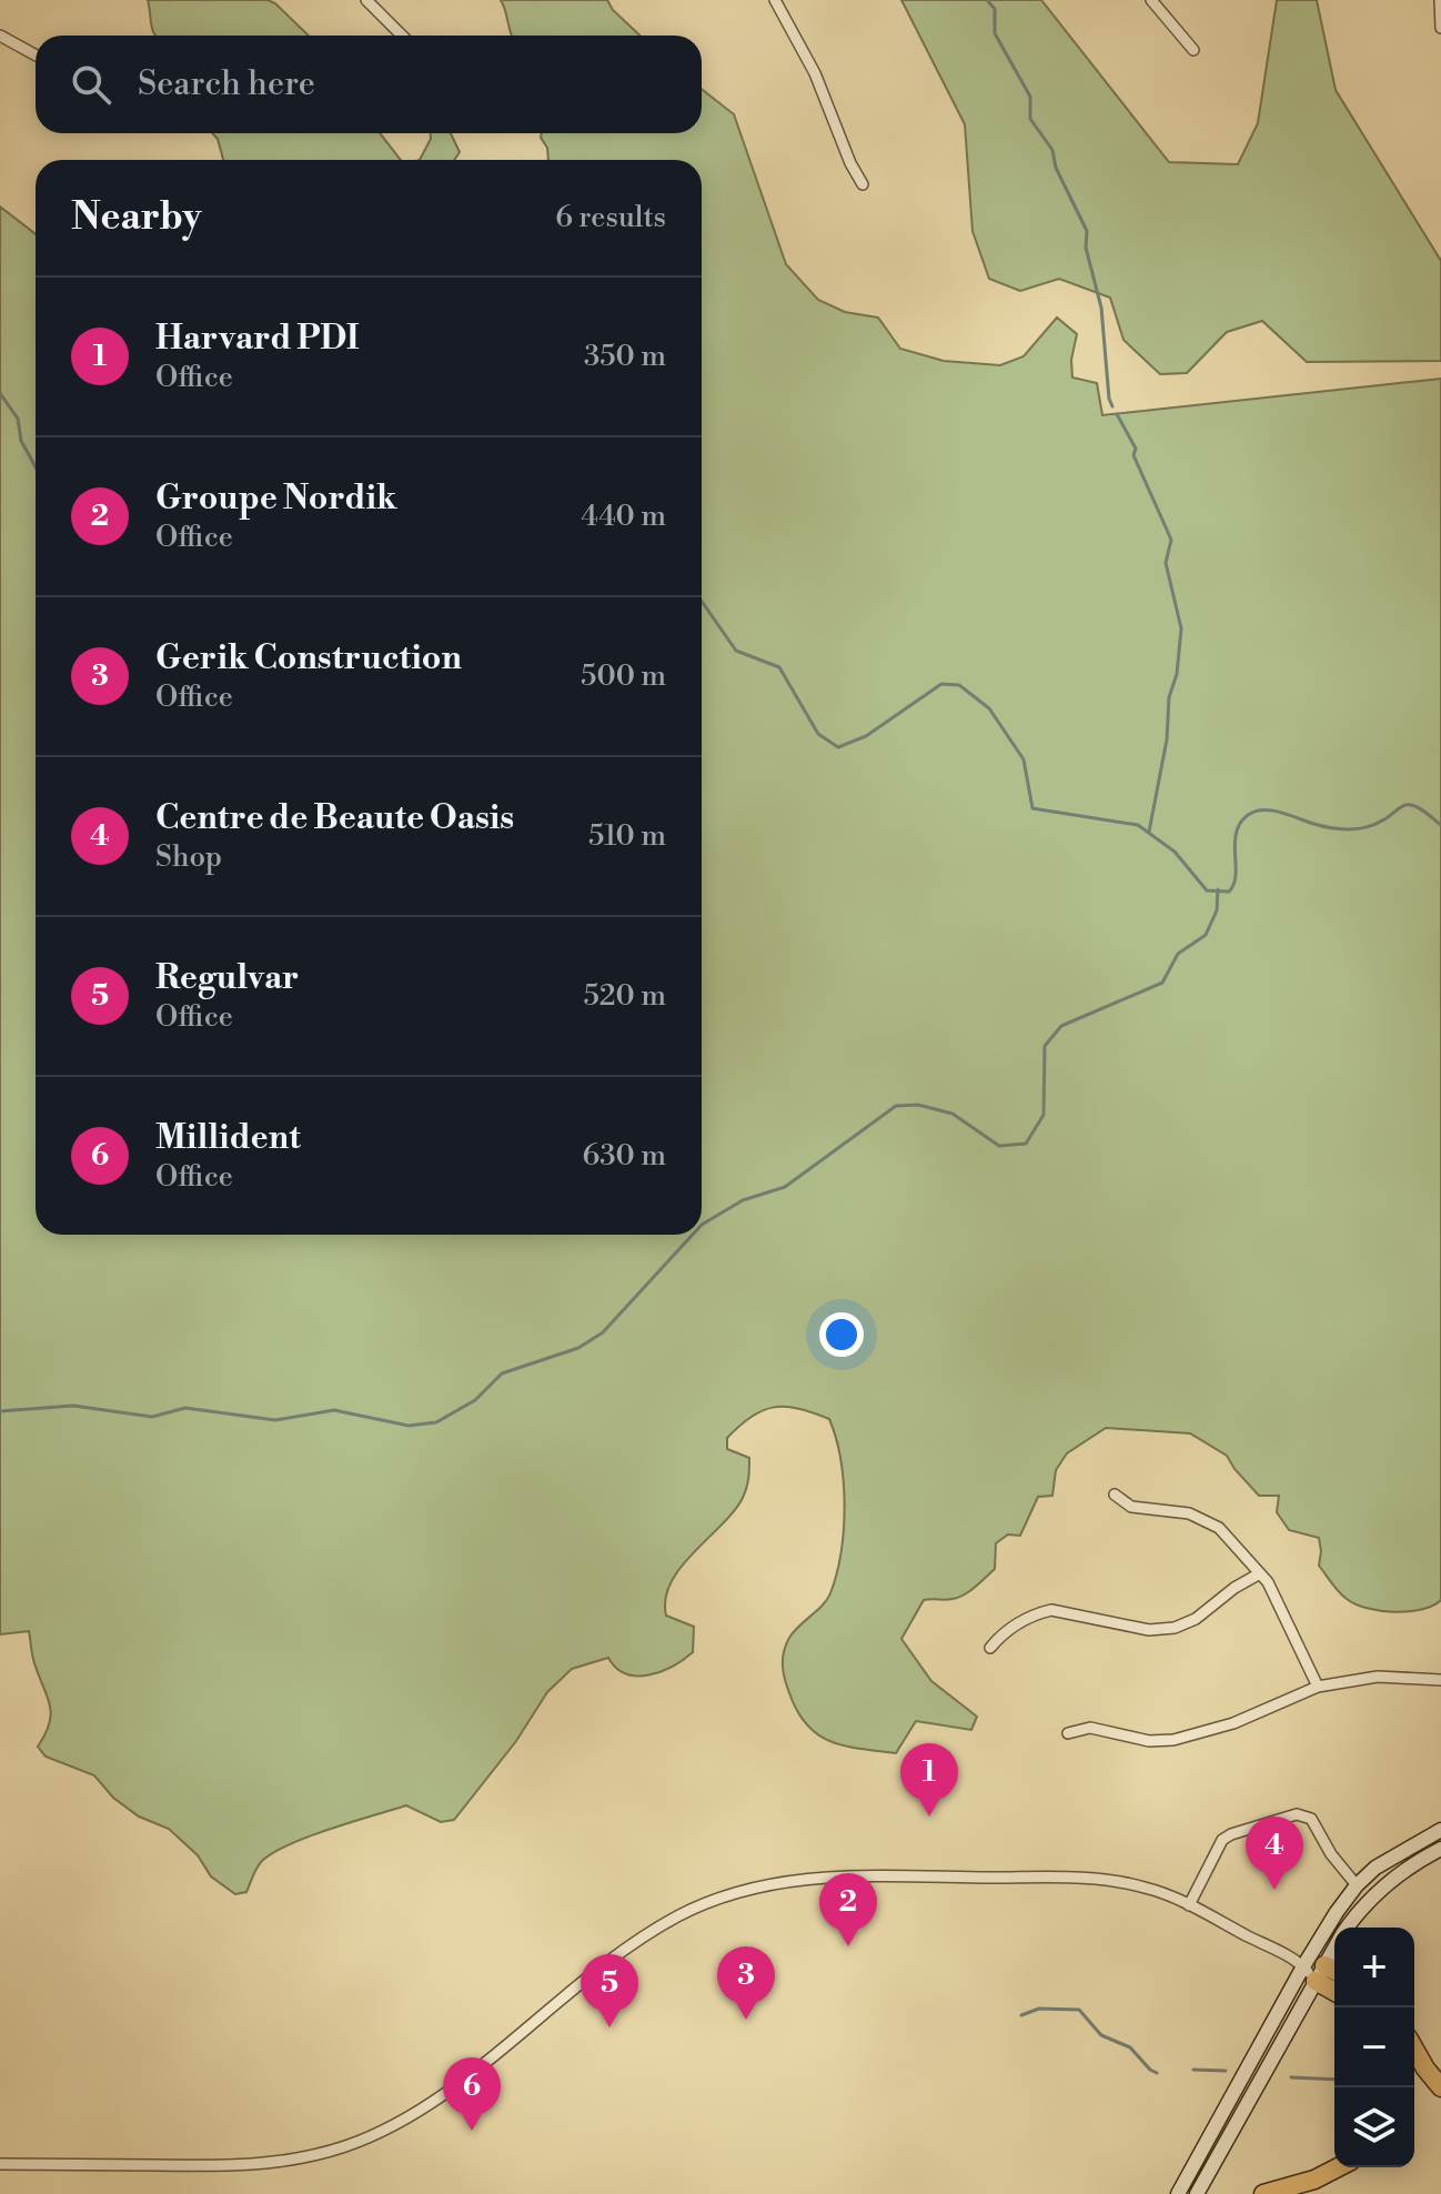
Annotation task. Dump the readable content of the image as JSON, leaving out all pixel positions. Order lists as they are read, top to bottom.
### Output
{
  "page": {
    "search": "Search here",
    "heading": ["Nearby", "6 results"],
    "list": [
      {
        "mark": "1",
        "name": "Harvard PDI",
        "note": "Office",
        "value": "350 m"
      },
      {
        "mark": "2",
        "name": "Groupe Nordik",
        "note": "Office",
        "value": "440 m"
      },
      {
        "mark": "3",
        "name": "Gerik Construction",
        "note": "Office",
        "value": "500 m"
      },
      {
        "mark": "4",
        "name": "Centre de Beaute Oasis",
        "note": "Shop",
        "value": "510 m"
      },
      {
        "mark": "5",
        "name": "Regulvar",
        "note": "Office",
        "value": "520 m"
      },
      {
        "mark": "6",
        "name": "Millident",
        "note": "Office",
        "value": "630 m"
      }
    ],
    "pins": [
      "1",
      "4",
      "2",
      "3",
      "5",
      "6"
    ],
    "map_buttons": ["+", "−"]
  }
}
